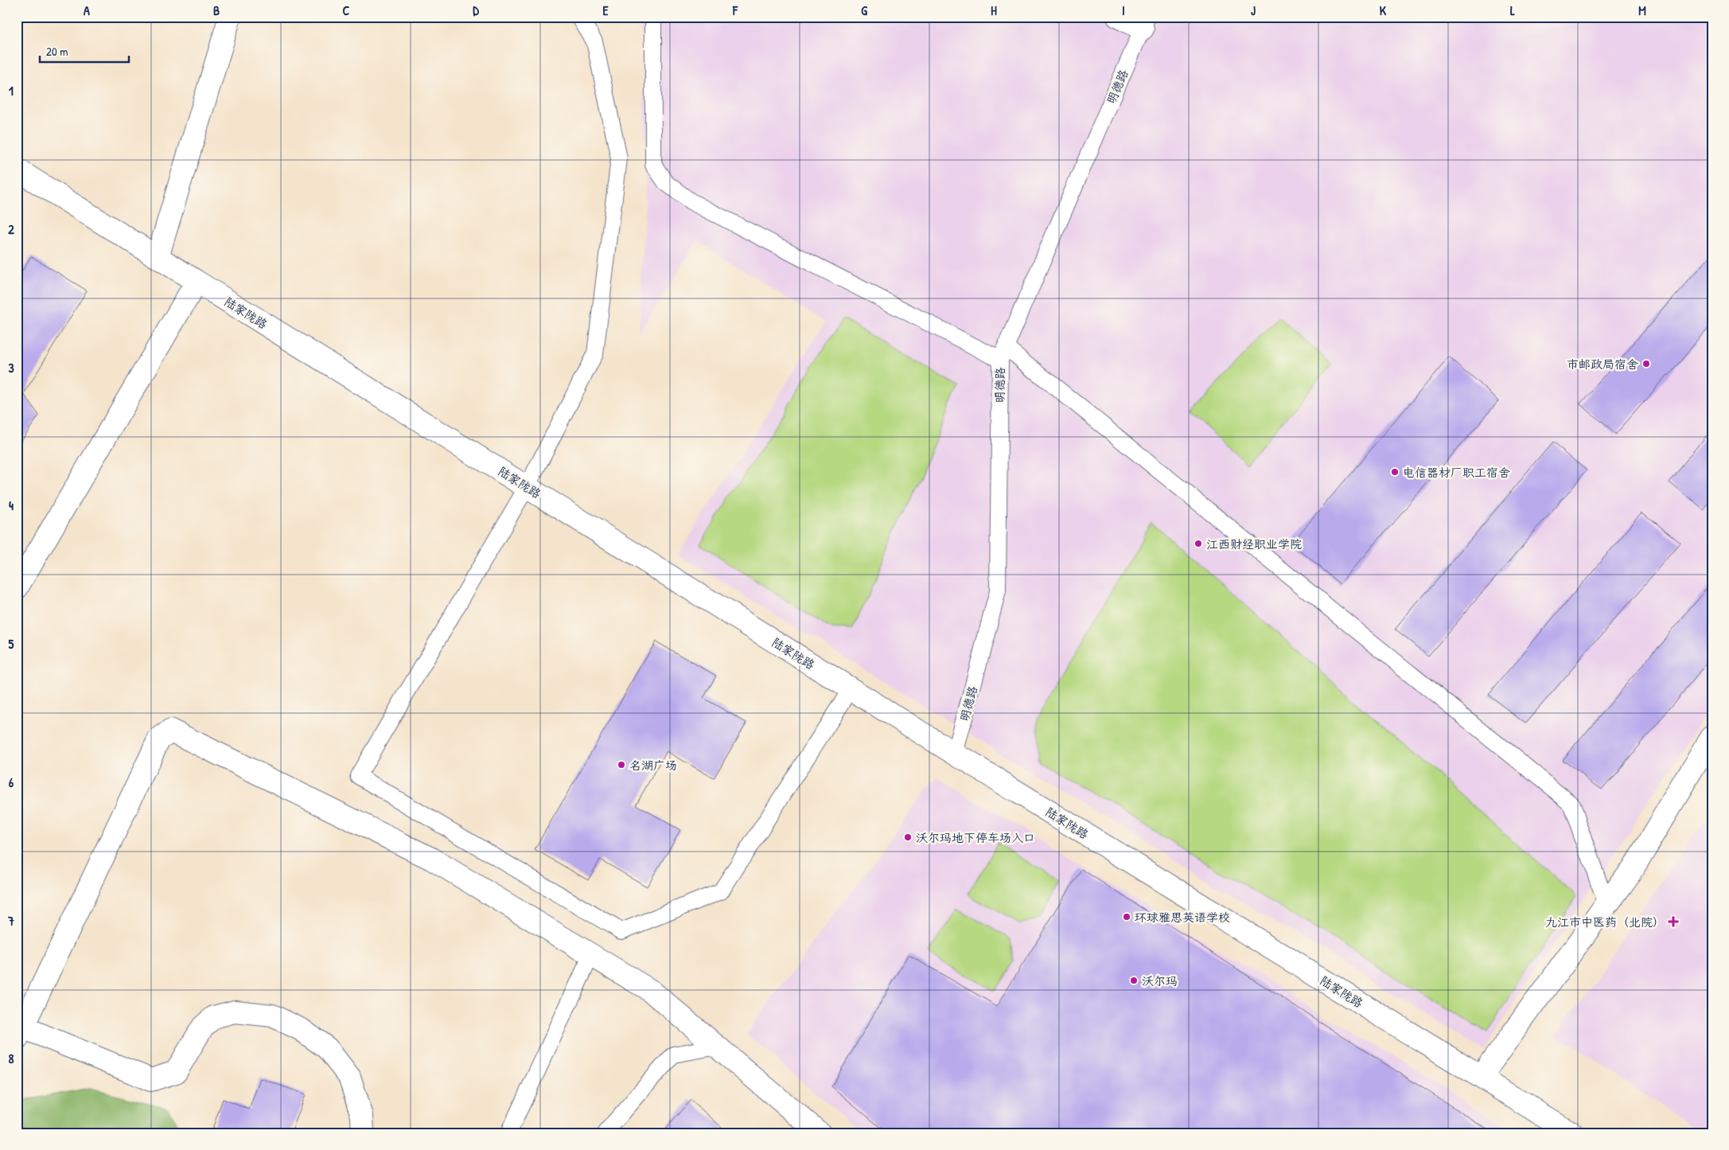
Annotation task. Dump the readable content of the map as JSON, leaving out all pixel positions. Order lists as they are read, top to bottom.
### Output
{
  "streets": {
    "street": ["陆家陇路"],
    "lane": ["明德路"]
  },
  "crossings": [
    ["明德路", "陆家陇路"]
  ],
  "places": {
    "other": [
      "市邮政局宿舍",
      "电信器材厂职工宿舍",
      "江西财经职业学院",
      "名湖广场",
      "沃尔玛地下停车场入口",
      "环球雅思英语学校",
      "沃尔玛"
    ],
    "health": ["九江市中医药（北院）"]
  },
  "scale_bar": "20 m",
  "grid": {
    "columns": [
      "A",
      "B",
      "C",
      "D",
      "E",
      "F",
      "G",
      "H",
      "I",
      "J",
      "K",
      "L",
      "M"
    ],
    "rows": [
      "1",
      "2",
      "3",
      "4",
      "5",
      "6",
      "7",
      "8"
    ]
  }
}
